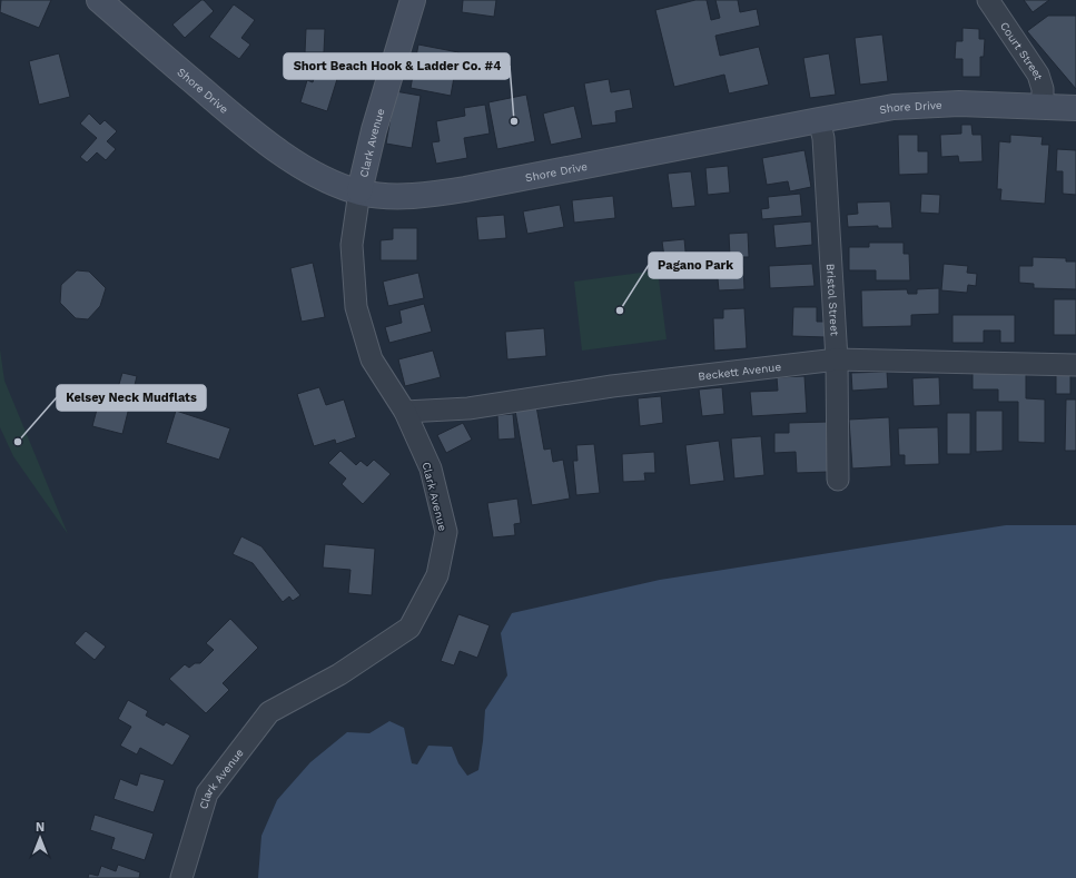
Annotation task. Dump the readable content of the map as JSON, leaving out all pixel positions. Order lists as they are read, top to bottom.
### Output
{
  "streets": {
    "main road": ["Shore Drive", "Clark Avenue"],
    "street": ["Court Street", "Bristol Street", "Beckett Avenue"]
  },
  "crossings": [
    ["Court Street", "Shore Drive"],
    ["Shore Drive", "Clark Avenue"],
    ["Shore Drive", "Bristol Street"],
    ["Clark Avenue", "Beckett Avenue"],
    ["Bristol Street", "Beckett Avenue"]
  ],
  "places": ["Short Beach Hook & Ladder Co. #4", "Pagano Park", "Kelsey Neck Mudflats"],
  "north": "top"
}
